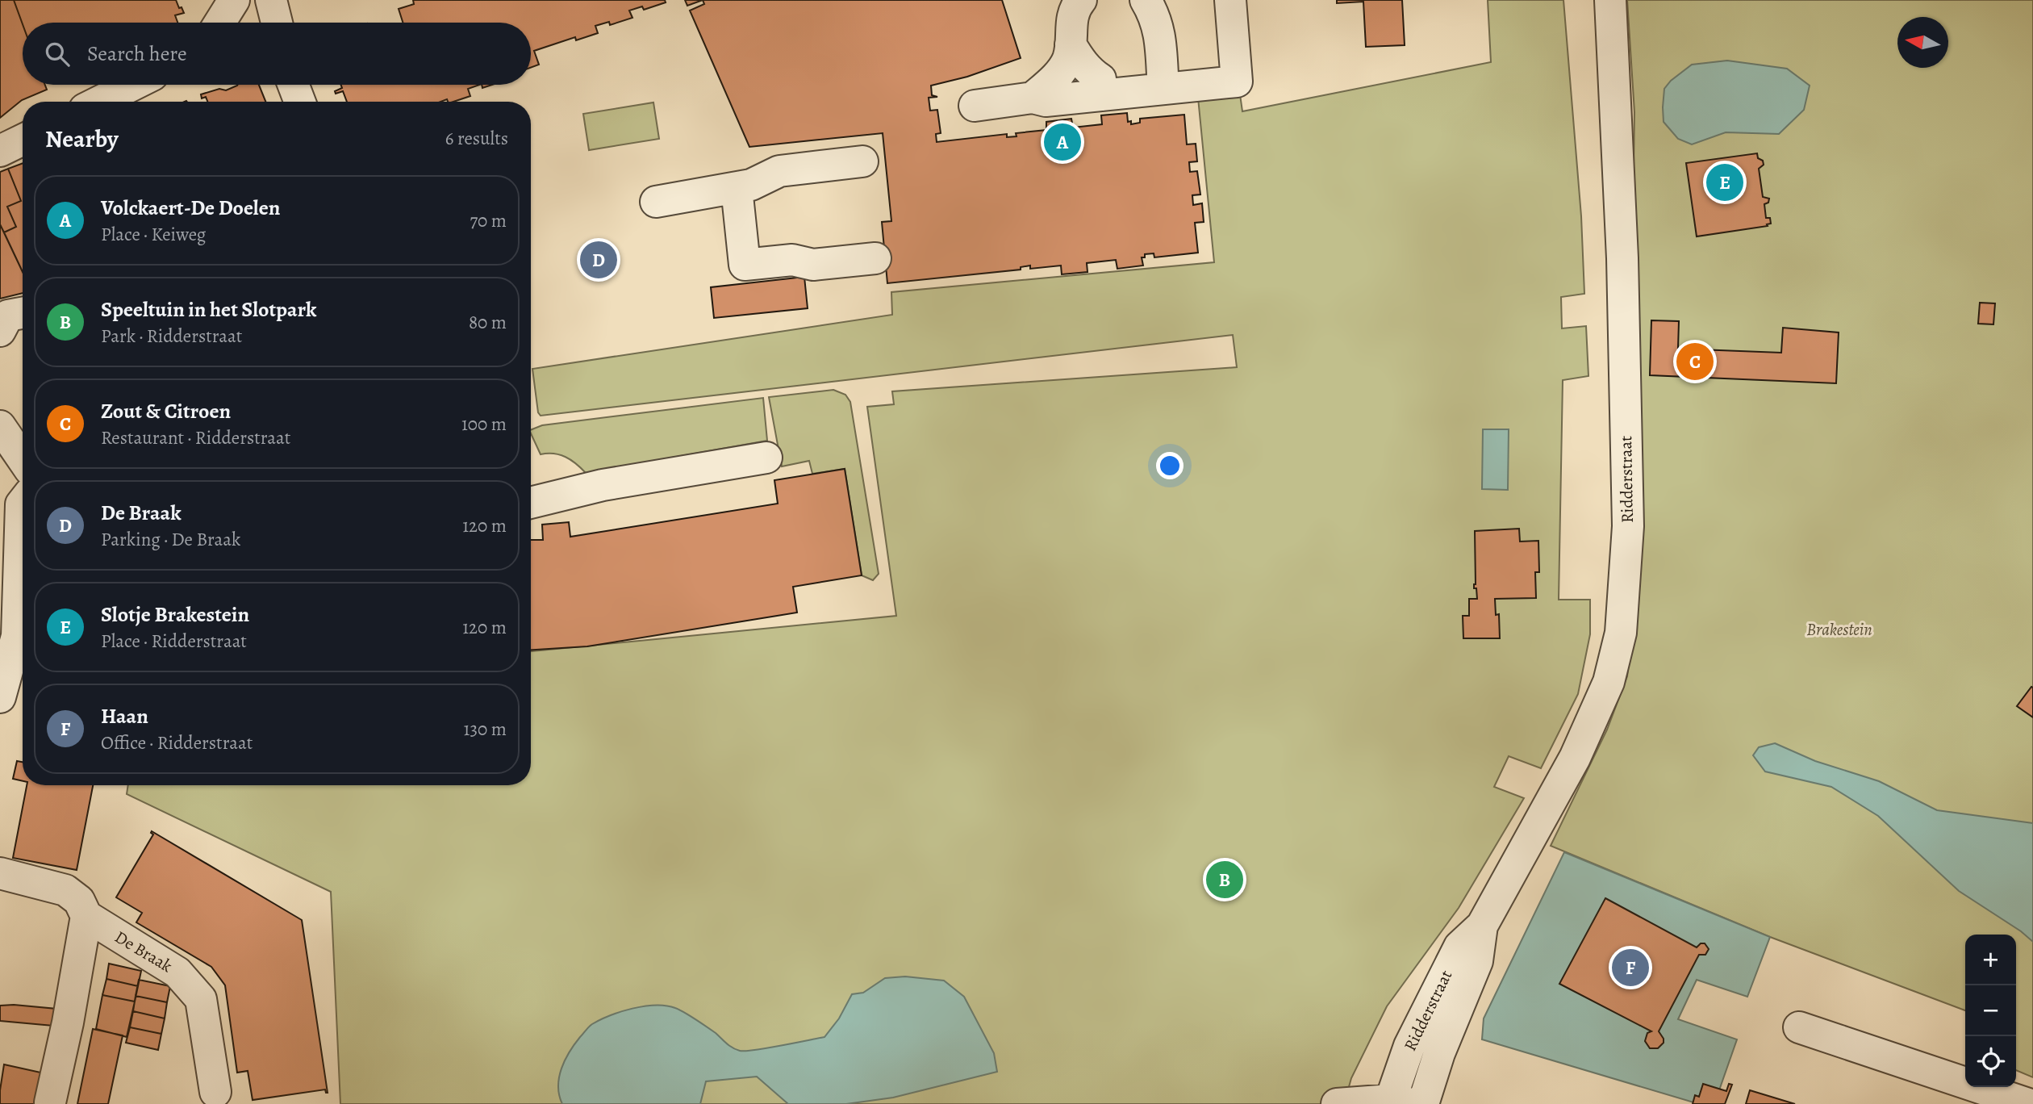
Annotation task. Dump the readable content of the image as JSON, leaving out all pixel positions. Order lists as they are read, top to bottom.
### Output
{
  "streets": {
    "street": ["Ridderstraat", "De Braak"]
  },
  "parks": ["Brakestein"],
  "north": "left",
  "page": {
    "search": "Search here",
    "heading": ["Nearby", "6 results"],
    "pins": [
      "A",
      "E",
      "D",
      "C",
      "B",
      "F"
    ],
    "list": [
      {
        "mark": "A",
        "name": "Volckaert-De Doelen",
        "note": "Place · Keiweg",
        "value": "70 m"
      },
      {
        "mark": "B",
        "name": "Speeltuin in het Slotpark",
        "note": "Park · Ridderstraat",
        "value": "80 m"
      },
      {
        "mark": "C",
        "name": "Zout & Citroen",
        "note": "Restaurant · Ridderstraat",
        "value": "100 m"
      },
      {
        "mark": "D",
        "name": "De Braak",
        "note": "Parking · De Braak",
        "value": "120 m"
      },
      {
        "mark": "E",
        "name": "Slotje Brakestein",
        "note": "Place · Ridderstraat",
        "value": "120 m"
      },
      {
        "mark": "F",
        "name": "Haan",
        "note": "Office · Ridderstraat",
        "value": "130 m"
      }
    ],
    "map_buttons": ["+", "−"]
  }
}
